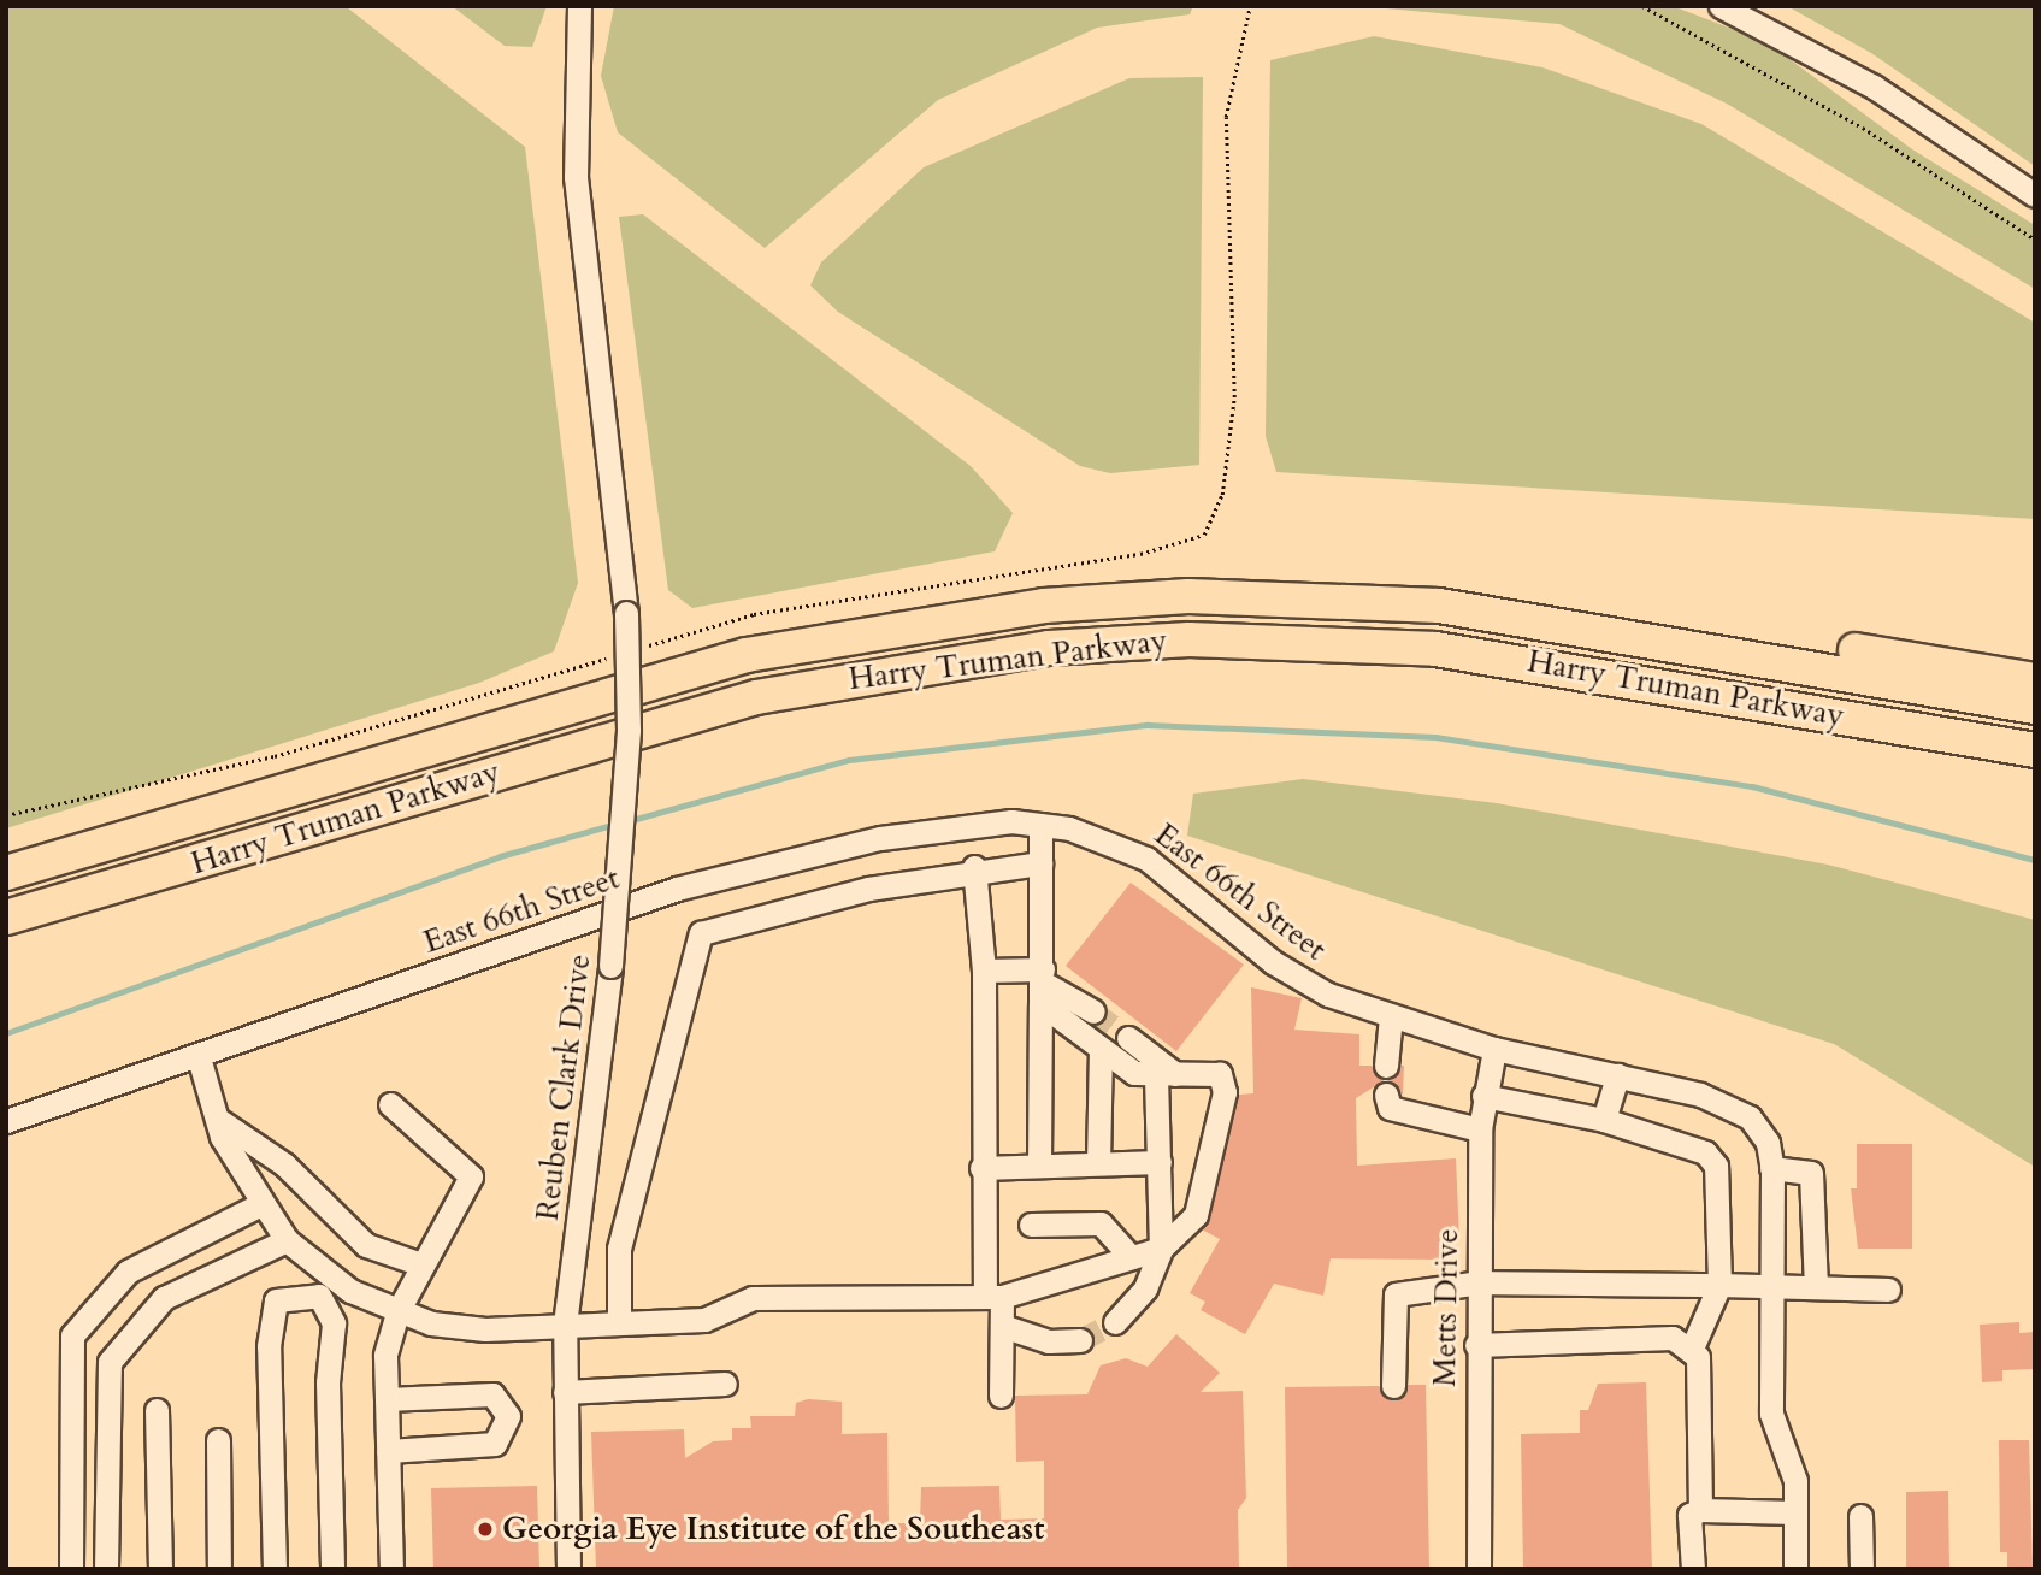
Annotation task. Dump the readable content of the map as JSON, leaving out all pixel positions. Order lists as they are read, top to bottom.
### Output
{
  "streets": {
    "highway": ["Harry Truman Parkway"],
    "street": ["East 66th Street", "Reuben Clark Drive", "Metts Drive"]
  },
  "crossings": [
    ["East 66th Street", "Metts Drive"]
  ],
  "places": ["Georgia Eye Institute of the Southeast"]
}
